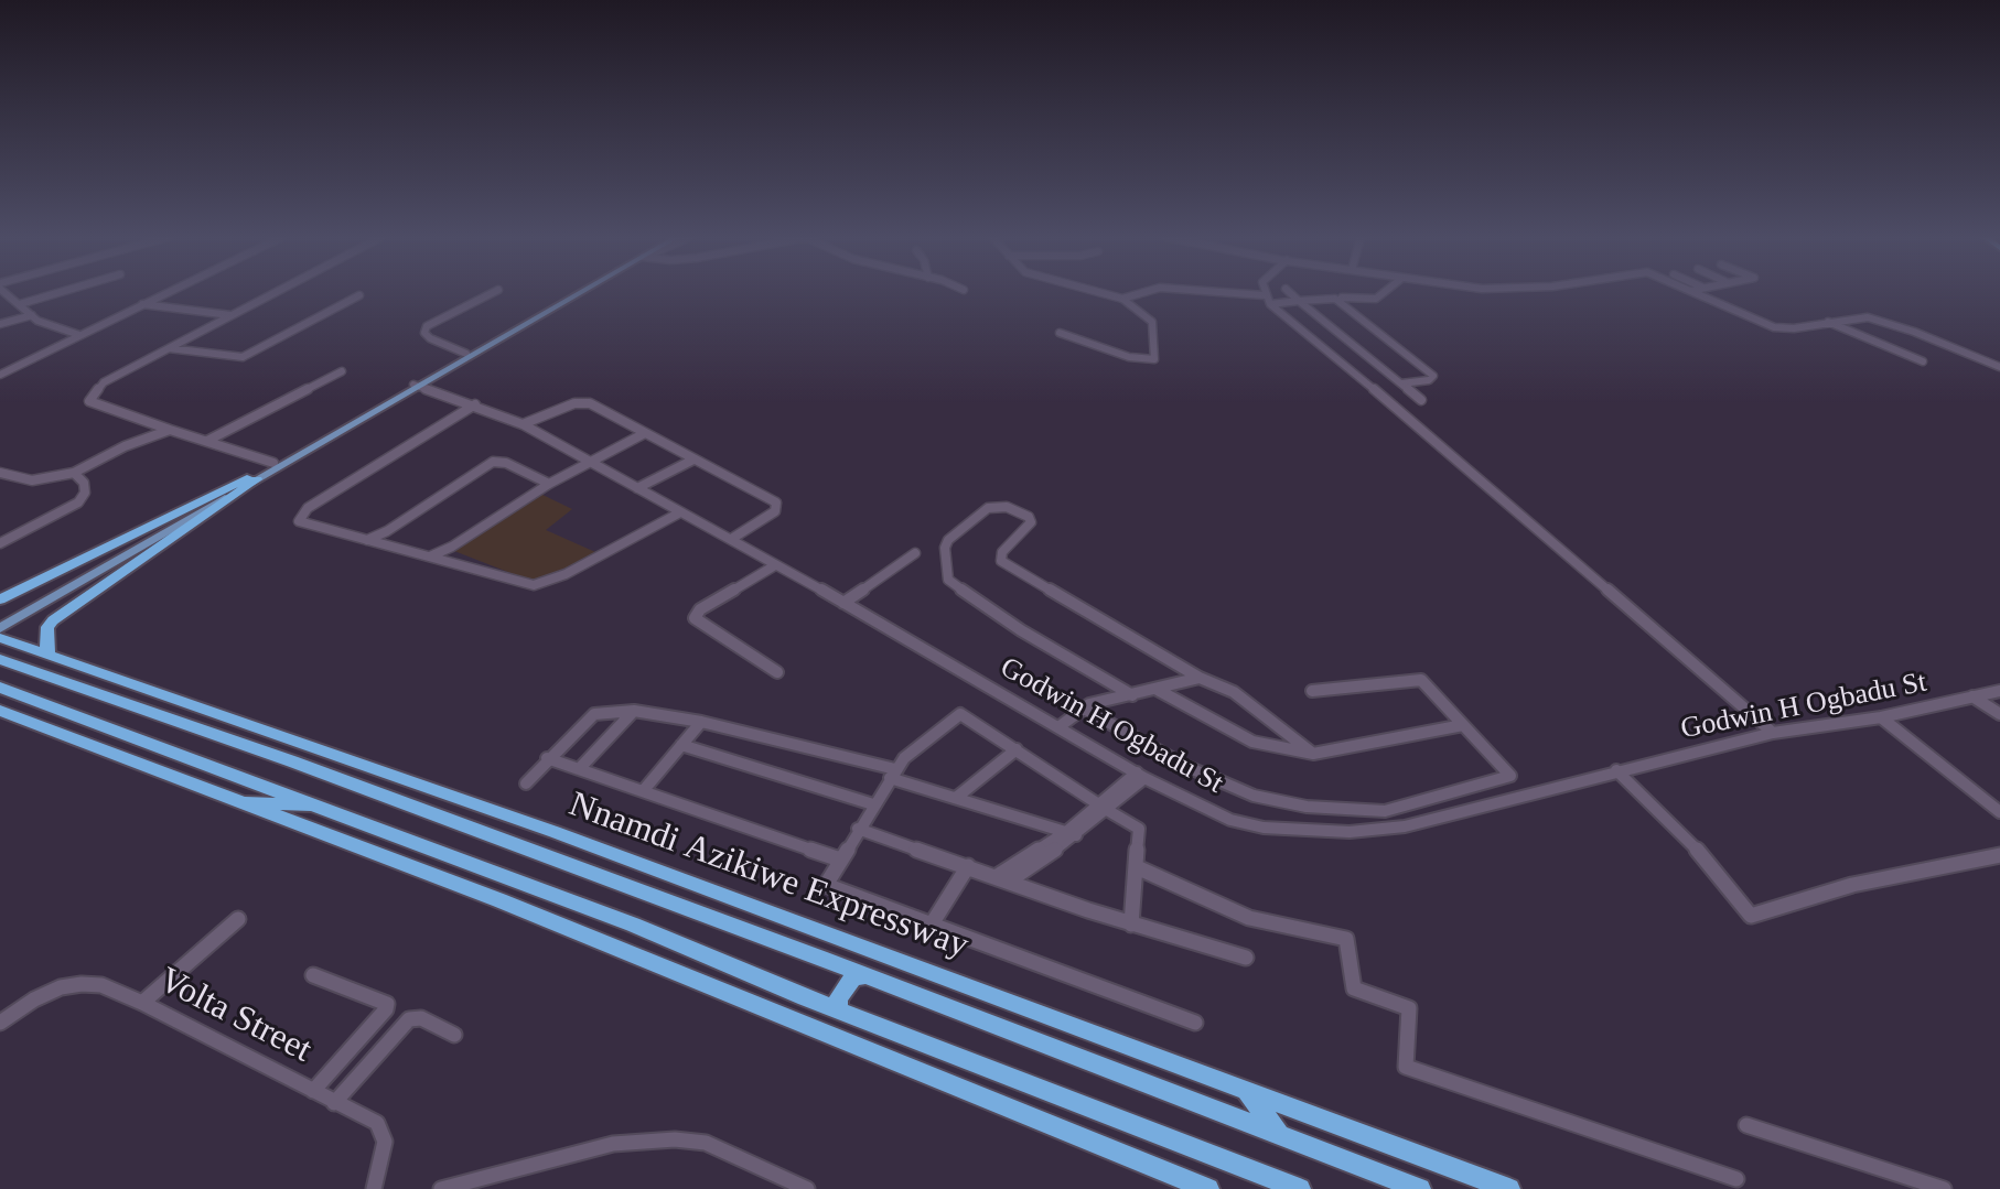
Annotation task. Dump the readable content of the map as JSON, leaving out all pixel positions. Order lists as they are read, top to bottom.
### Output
{
  "streets": {
    "highway": ["Nnamdi Azikiwe Expressway"],
    "street": ["Godwin H Ogbadu St", "Volta Street"]
  }
}
